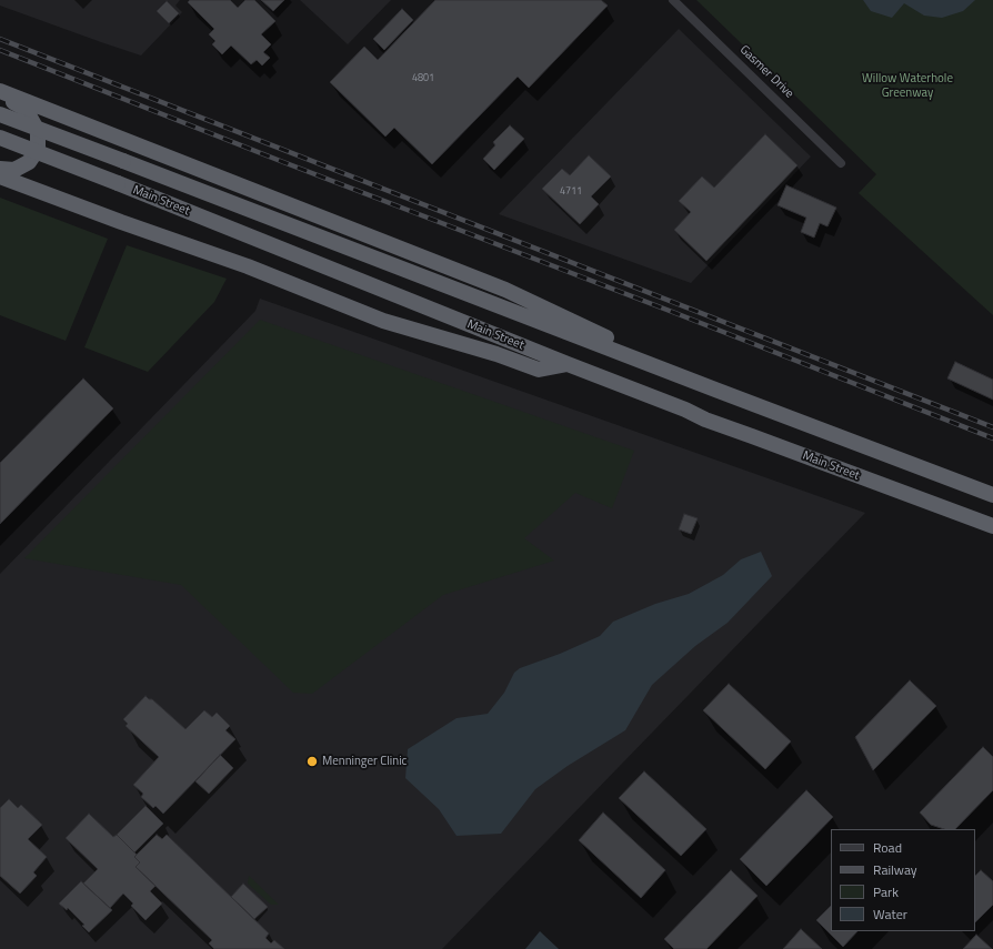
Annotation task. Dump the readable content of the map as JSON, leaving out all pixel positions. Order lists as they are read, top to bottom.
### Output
{
  "streets": {
    "highway": ["Main Street"],
    "street": ["Gasmer Drive"]
  },
  "parks": ["Willow Waterhole Greenway"],
  "places": ["Menninger Clinic"],
  "house_numbers": ["4801", "4711"],
  "legend": [
    "Road",
    "Railway",
    "Park",
    "Water"
  ]
}
